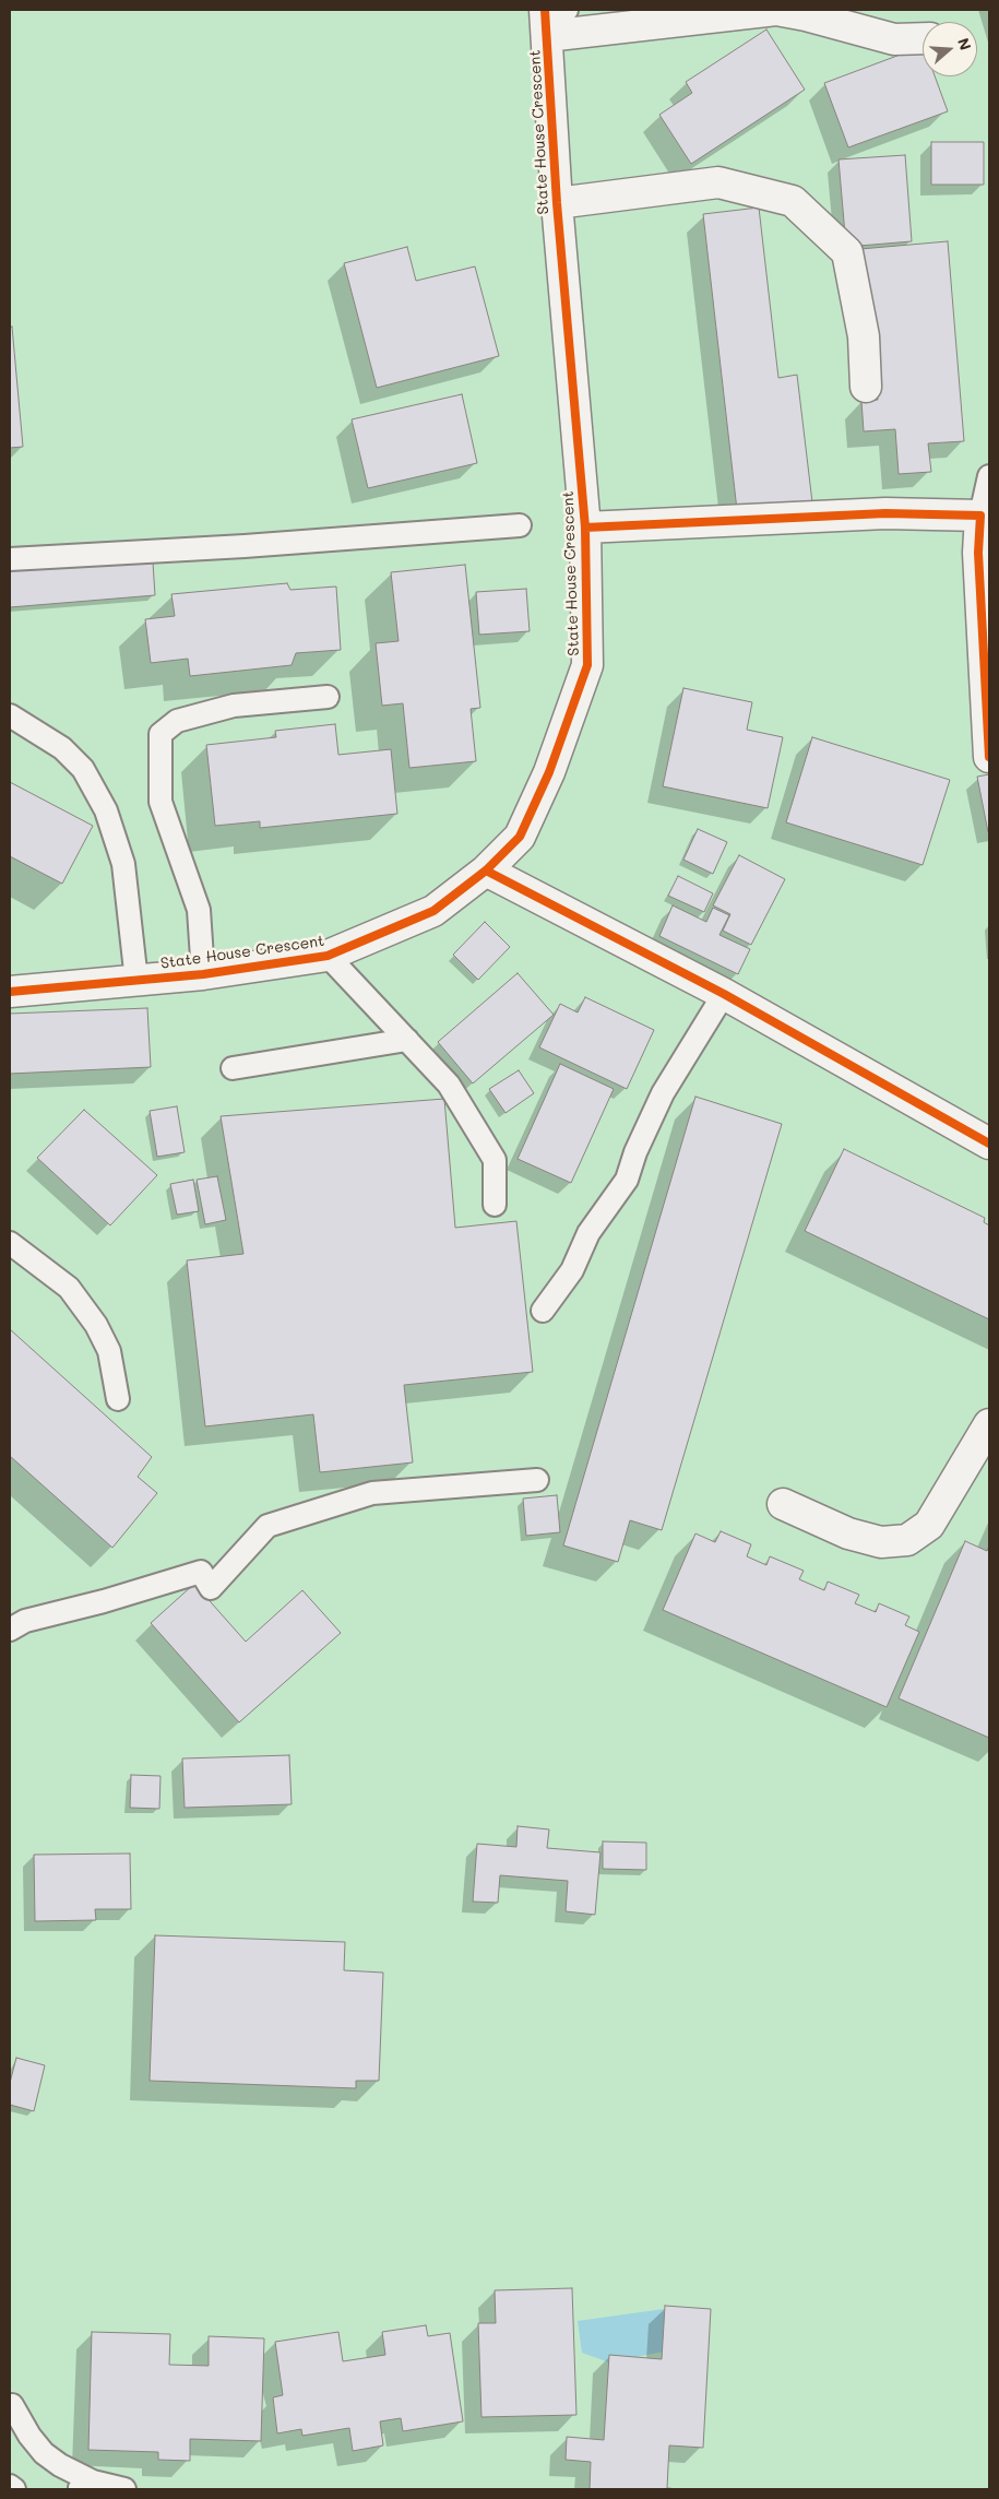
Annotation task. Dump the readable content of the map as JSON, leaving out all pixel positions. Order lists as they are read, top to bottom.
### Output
{
  "streets": {
    "street": ["State House Crescent"]
  },
  "north": "right"
}
